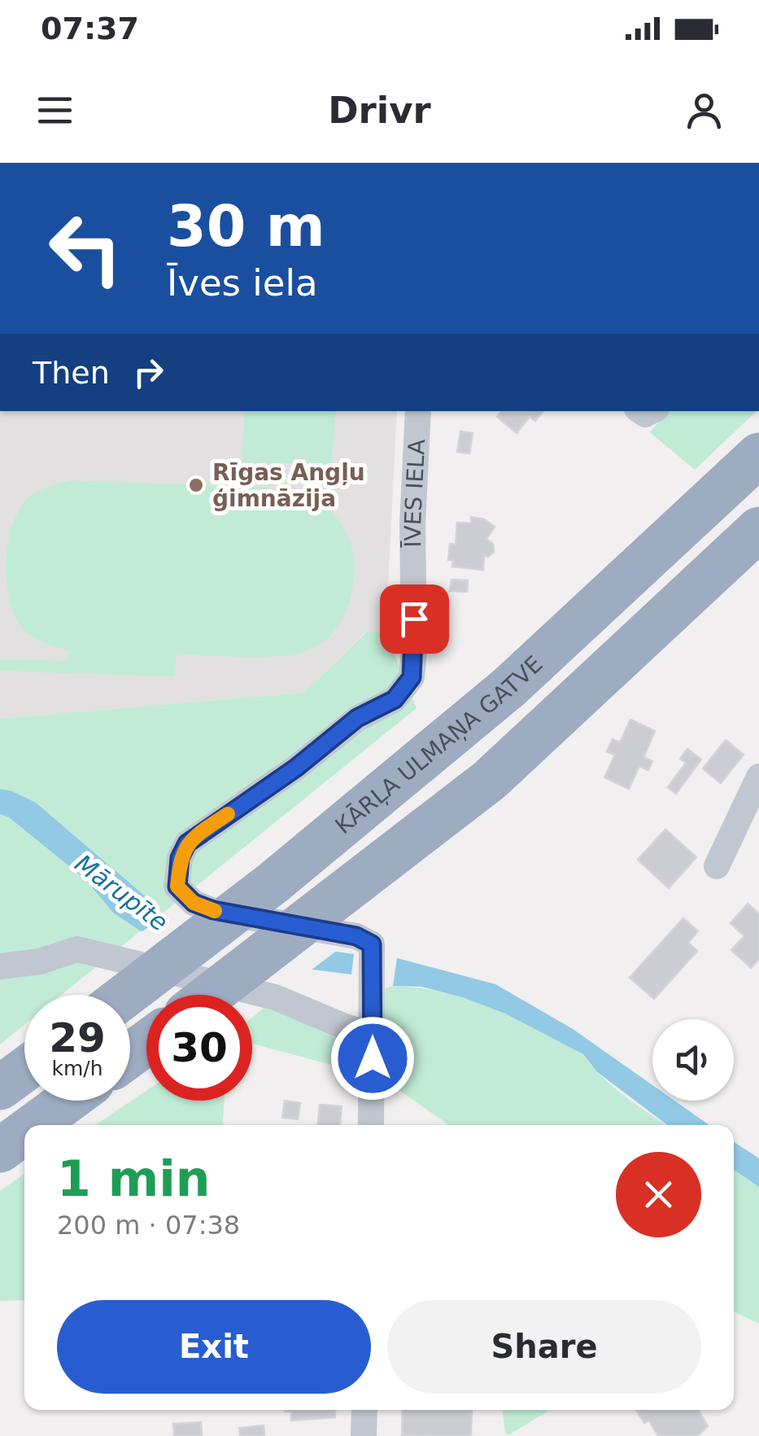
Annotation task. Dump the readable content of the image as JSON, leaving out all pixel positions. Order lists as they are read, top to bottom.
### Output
{
  "streets": {
    "highway": ["KĀRĻA ULMAŅA GATVE"],
    "street": ["ĪVES IELA"]
  },
  "water": ["Mārupīte"],
  "places": ["Rīgas Angļu ģimnāzija"],
  "page": {
    "status": "07:37",
    "header": "Drivr",
    "turn": ["30 m", "Īves iela"],
    "then": "Then",
    "speed": "29 km/h",
    "limit": "30",
    "heading": ["1 min", "200 m · 07:38"],
    "buttons": ["Exit", "Share"]
  }
}
